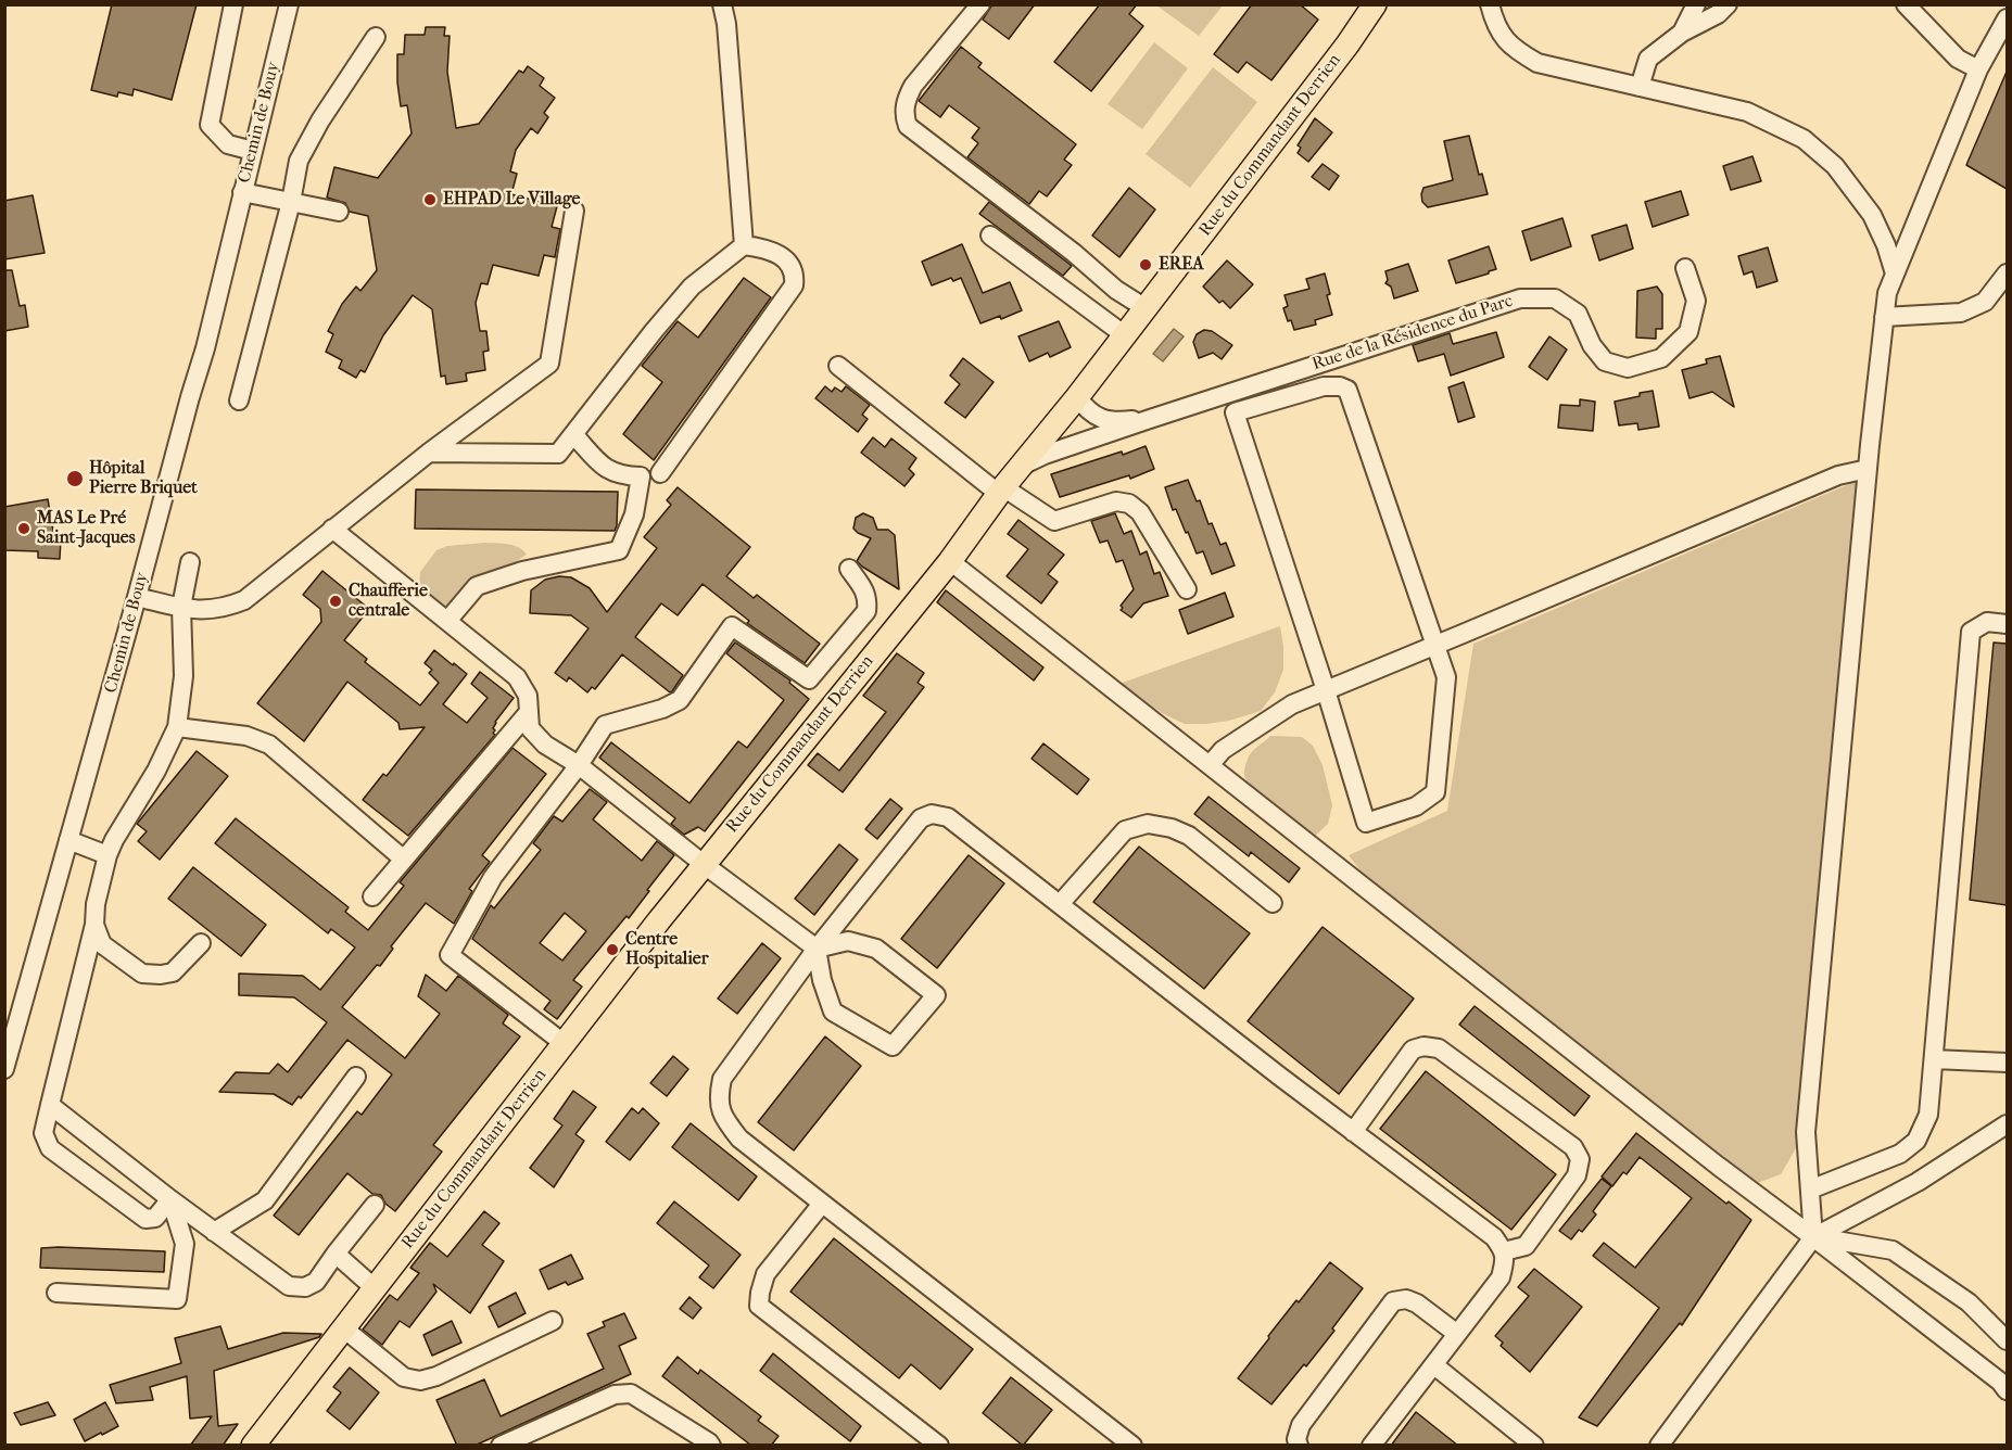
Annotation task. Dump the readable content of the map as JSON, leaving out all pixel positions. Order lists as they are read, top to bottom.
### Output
{
  "streets": {
    "main road": ["Rue du Commandant Derrien"],
    "street": ["Chemin de Bouy", "Rue de la Résidence du Parc"]
  },
  "crossings": [
    ["Rue du Commandant Derrien", "Rue de la Résidence du Parc"]
  ],
  "places": [
    "EHPAD Le Village",
    "EREA",
    "Hôpital Pierre Briquet",
    "MAS Le Pré Saint-Jacques",
    "Chaufferie centrale",
    "Centre Hospitalier"
  ]
}
